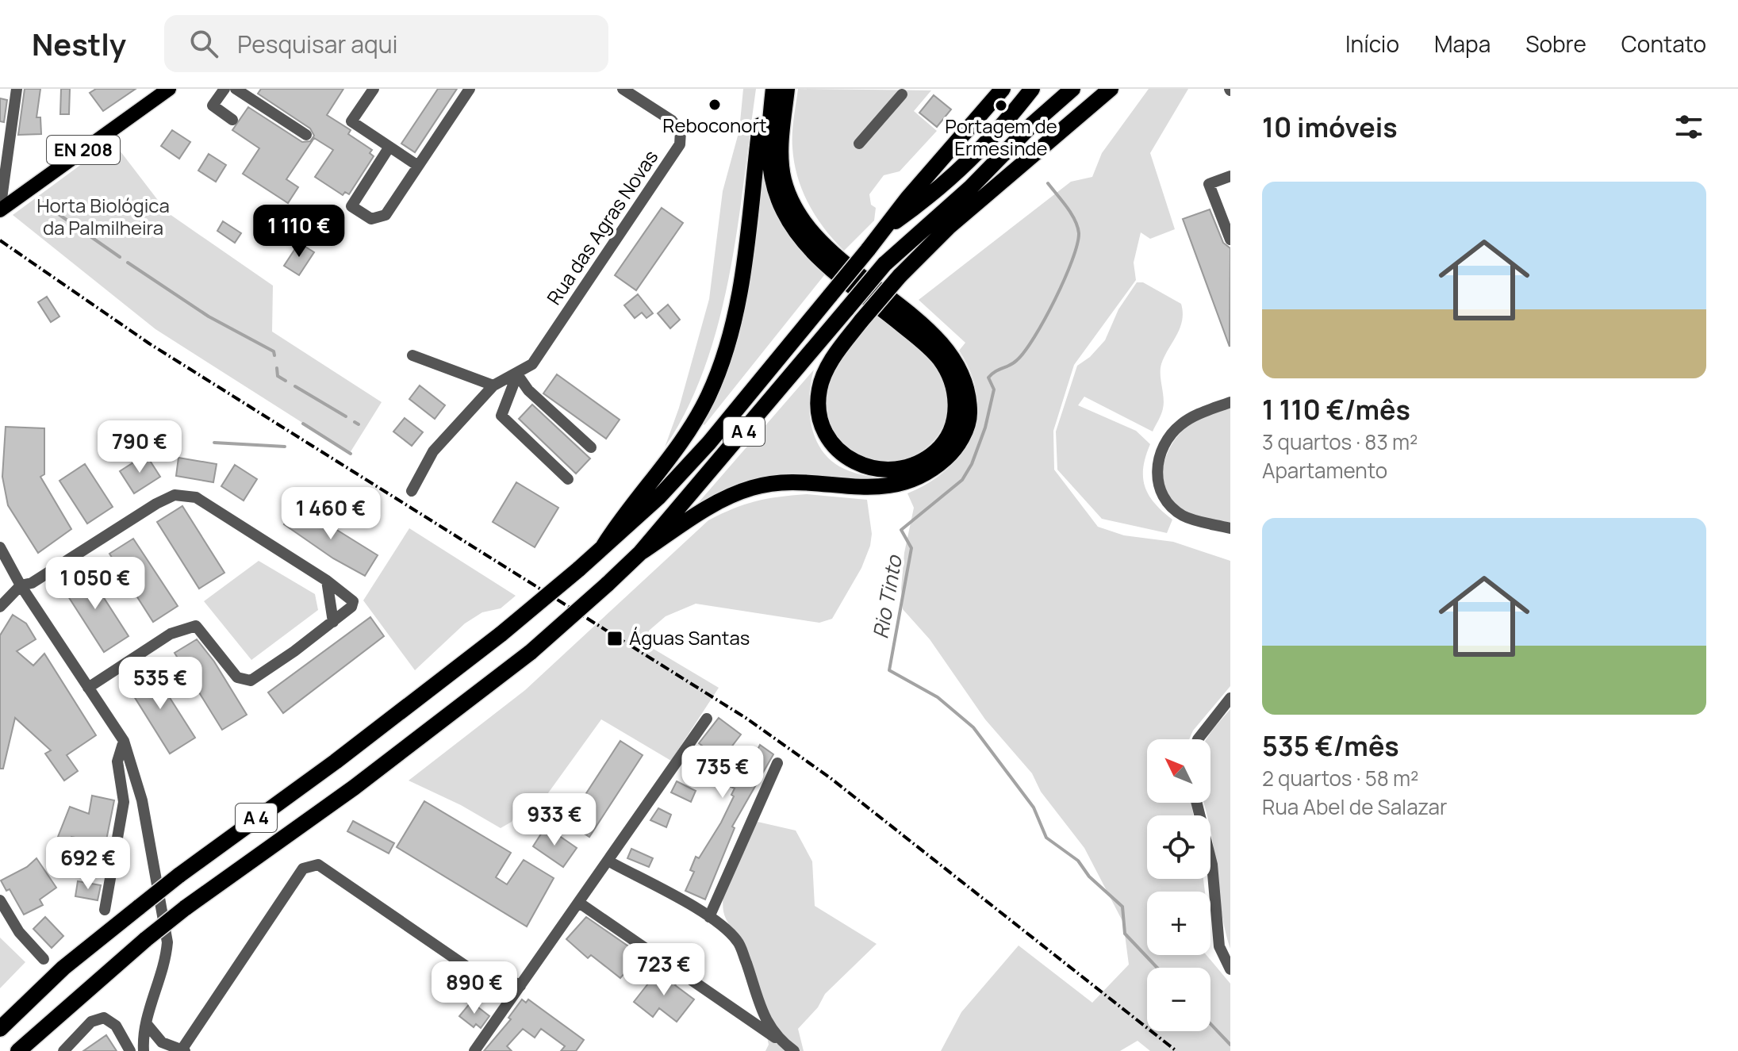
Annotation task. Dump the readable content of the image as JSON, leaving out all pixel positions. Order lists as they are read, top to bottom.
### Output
{
  "streets": {
    "highway": ["A 4"],
    "main road": ["EN 208"],
    "street": ["Rua das Agras Novas"]
  },
  "water": ["Rio Tinto"],
  "parks": ["Horta Biológica da Palmilheira"],
  "places": {
    "other": ["Reboconort", "Portagem de Ermesinde"],
    "transit": ["Águas Santas"]
  },
  "north": "top left",
  "page": {
    "header": "Nestly",
    "search": "Pesquisar aqui",
    "nav": [
      "Início",
      "Mapa",
      "Sobre",
      "Contato"
    ],
    "heading": "10 imóveis",
    "list": [
      {
        "name": "1 110 €/mês",
        "note": "3 quartos · 83 m² · Apartamento"
      },
      {
        "name": "535 €/mês",
        "note": "2 quartos · 58 m² · Rua Abel de Salazar"
      }
    ],
    "price": [
      "1 110 €",
      "790 €",
      "1 460 €",
      "1 050 €",
      "535 €",
      "735 €",
      "933 €",
      "692 €",
      "723 €",
      "890 €"
    ],
    "map_buttons": ["+", "−"]
  }
}
